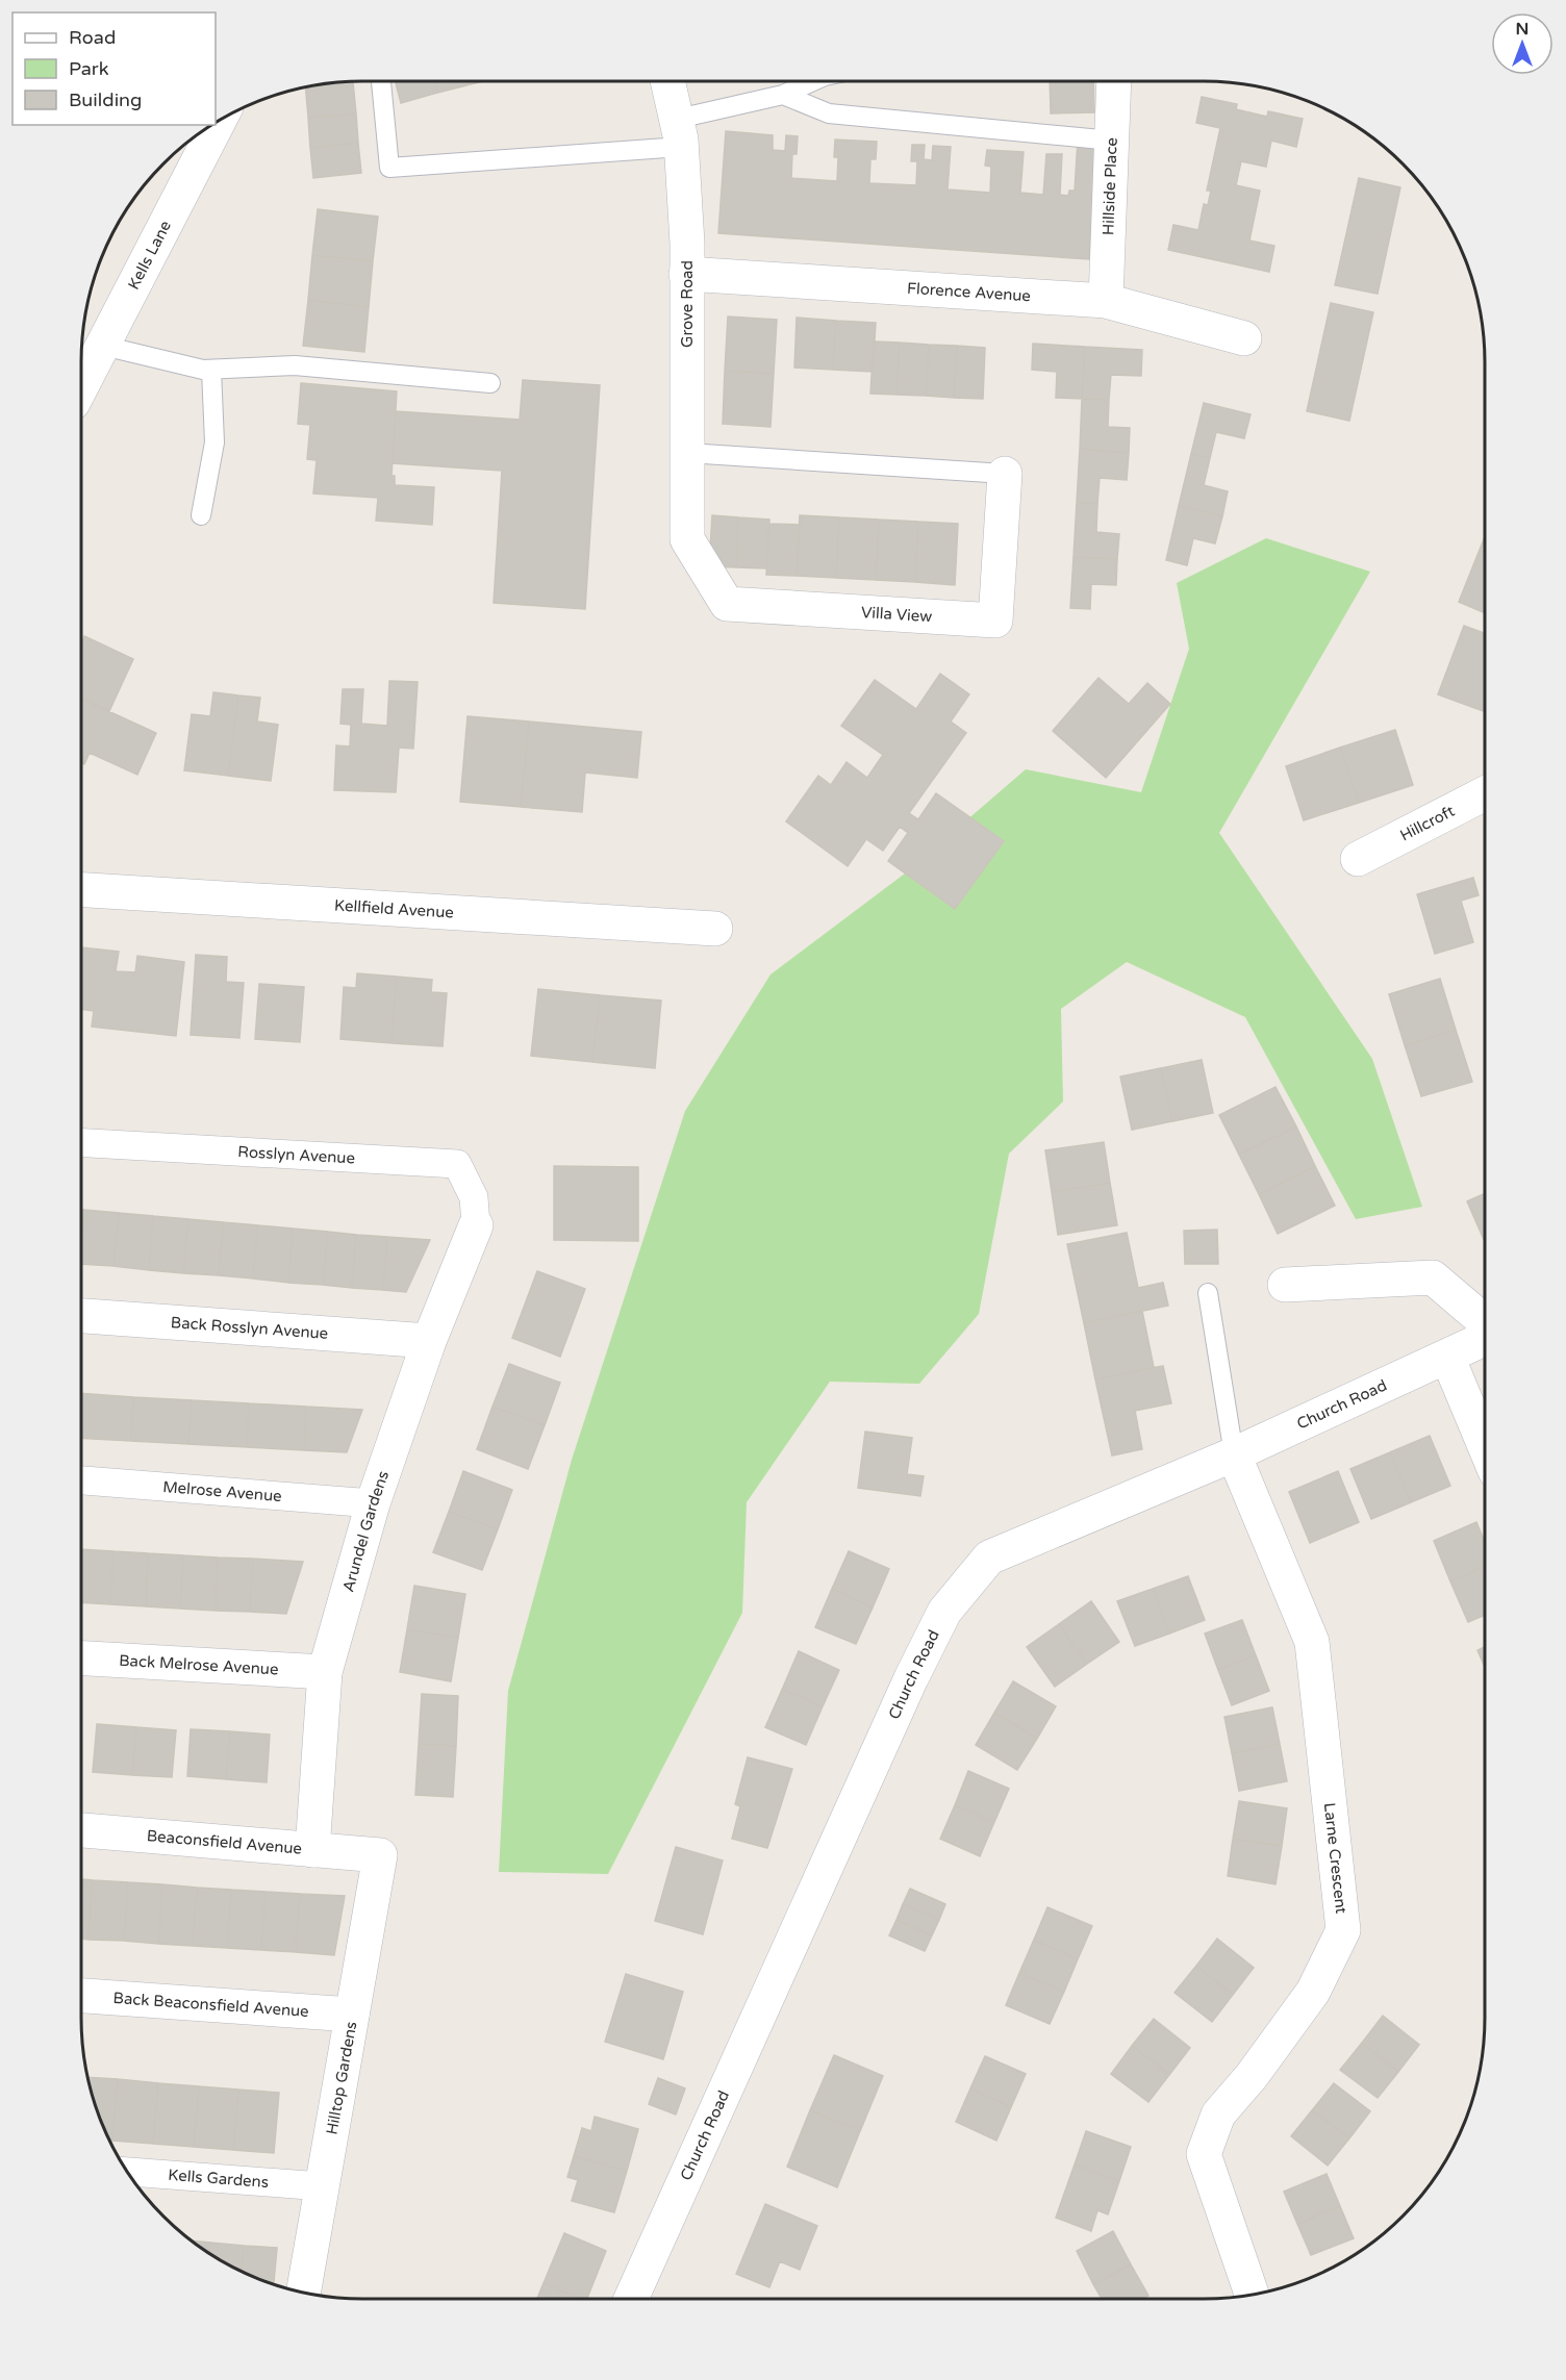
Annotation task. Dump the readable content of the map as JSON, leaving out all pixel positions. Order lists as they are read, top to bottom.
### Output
{
  "streets": {
    "street": [
      "Hillside Place",
      "Kells Lane",
      "Florence Avenue",
      "Grove Road",
      "Villa View",
      "Hillcroft",
      "Kellfield Avenue",
      "Rosslyn Avenue",
      "Back Rosslyn Avenue",
      "Church Road",
      "Melrose Avenue",
      "Arundel Gardens",
      "Back Melrose Avenue",
      "Beaconsfield Avenue",
      "Larne Crescent",
      "Back Beaconsfield Avenue",
      "Hilltop Gardens",
      "Kells Gardens"
    ]
  },
  "crossings": [
    ["Hillside Place", "Florence Avenue"],
    ["Florence Avenue", "Grove Road"],
    ["Grove Road", "Villa View"],
    ["Rosslyn Avenue", "Arundel Gardens"],
    ["Back Rosslyn Avenue", "Arundel Gardens"],
    ["Church Road", "Larne Crescent"],
    ["Melrose Avenue", "Arundel Gardens"],
    ["Arundel Gardens", "Back Melrose Avenue"],
    ["Arundel Gardens", "Beaconsfield Avenue"],
    ["Beaconsfield Avenue", "Hilltop Gardens"],
    ["Back Beaconsfield Avenue", "Hilltop Gardens"],
    ["Hilltop Gardens", "Kells Gardens"]
  ],
  "legend": ["Road", "Park", "Building"],
  "north": "top"
}
